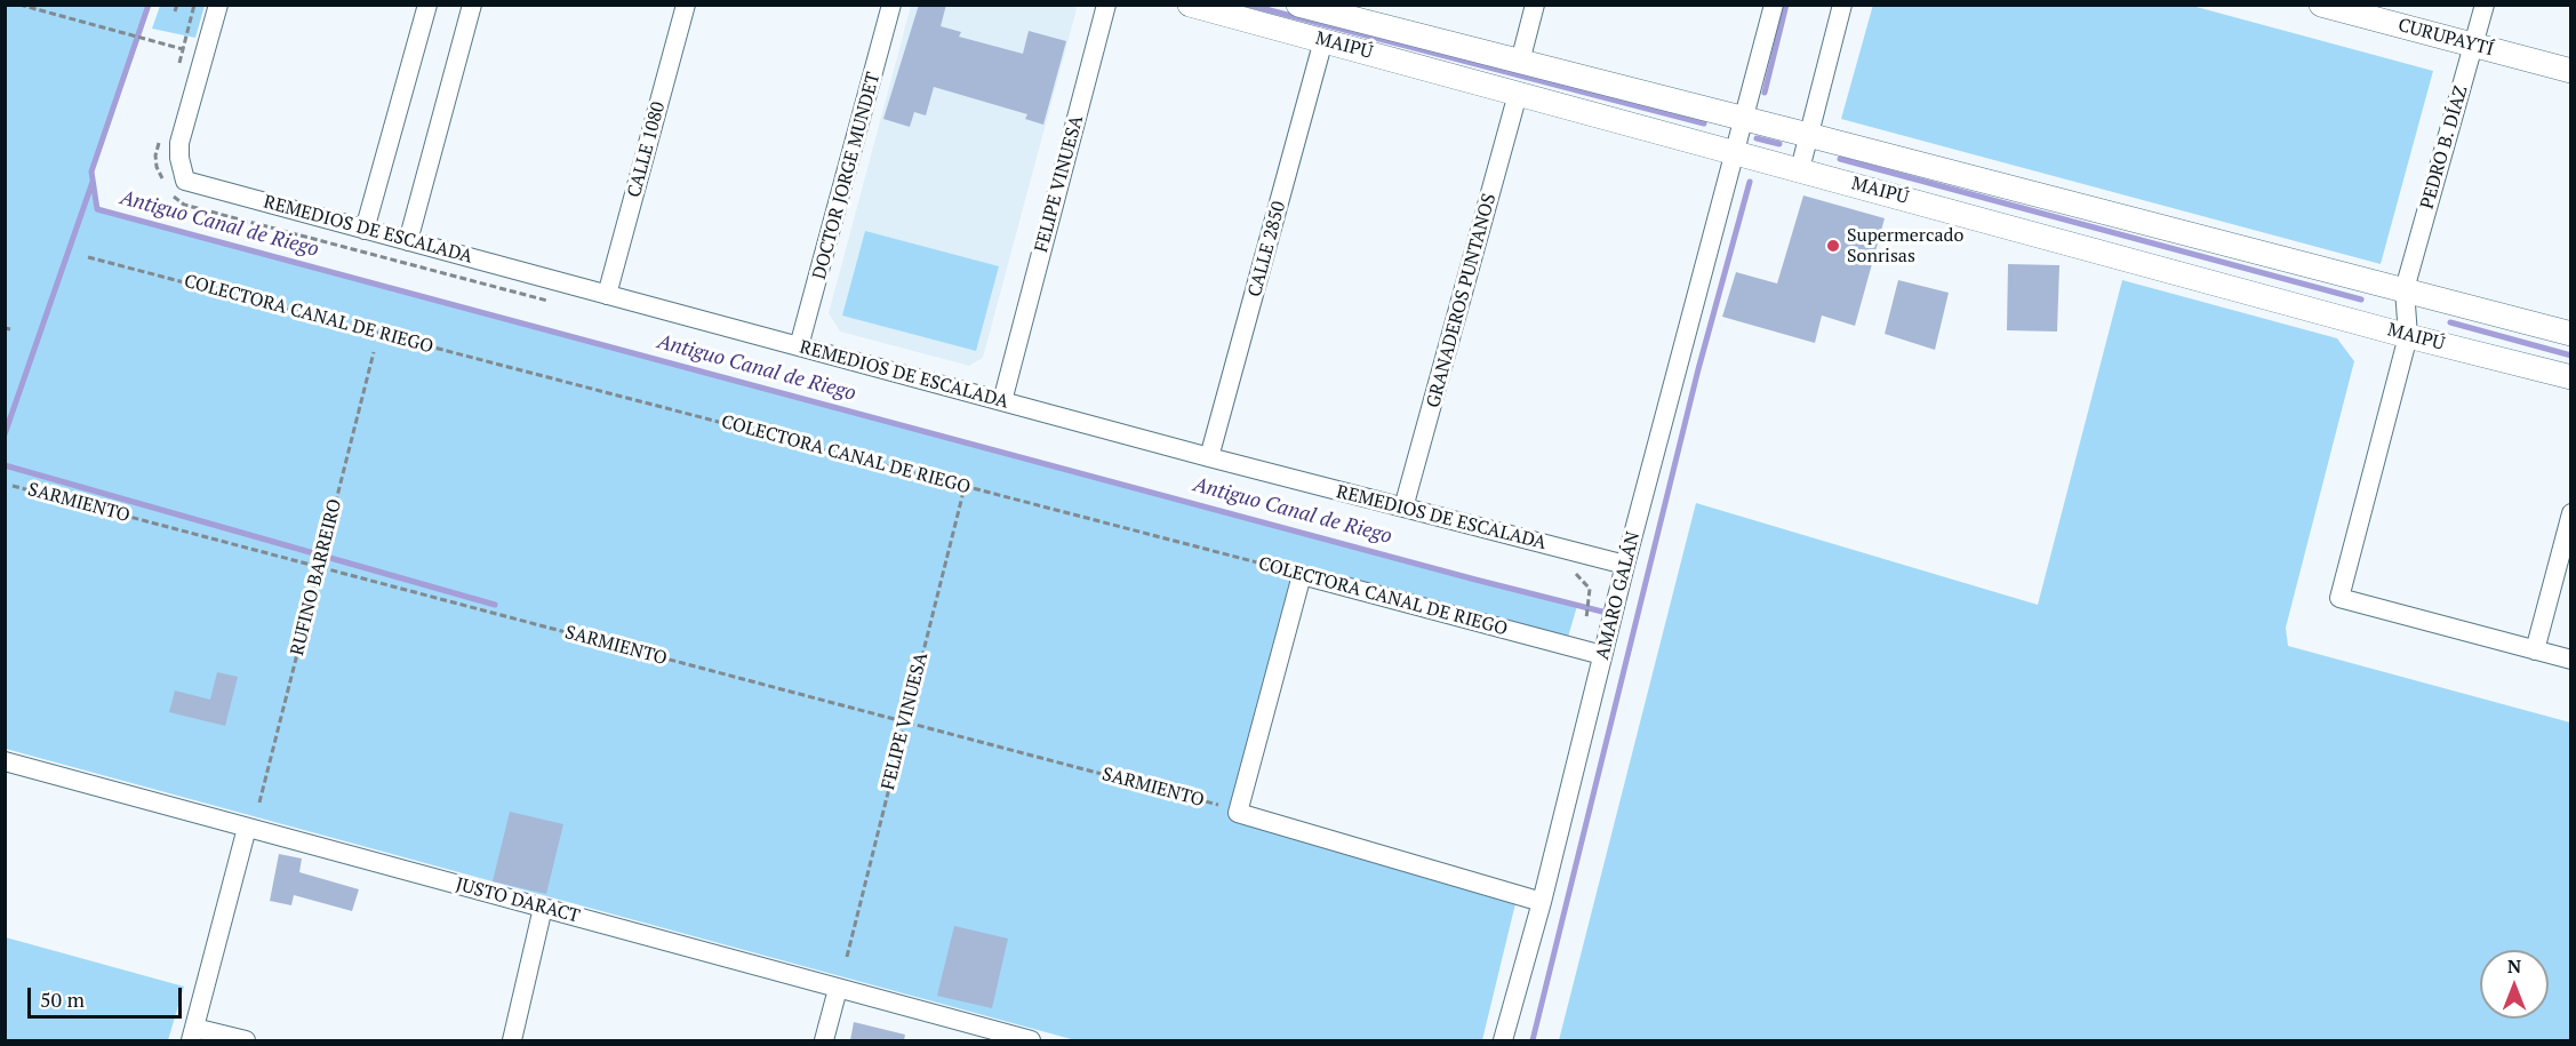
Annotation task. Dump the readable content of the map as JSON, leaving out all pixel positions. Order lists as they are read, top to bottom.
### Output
{
  "streets": {
    "street": [
      "CURUPAYTÍ",
      "MAIPÚ",
      "PEDRO B. DÍAZ",
      "CALLE 1080",
      "DOCTOR JORGE MUNDET",
      "FELIPE VINUESA",
      "REMEDIOS DE ESCALADA",
      "CALLE 2850",
      "GRANADEROS PUNTANOS",
      "COLECTORA CANAL DE RIEGO",
      "AMARO GALÁN",
      "JUSTO DARACT"
    ],
    "path": ["SARMIENTO", "RUFINO BARREIRO"]
  },
  "crossings": [
    ["CURUPAYTÍ", "PEDRO B. DÍAZ"],
    ["MAIPÚ", "PEDRO B. DÍAZ"],
    ["MAIPÚ", "CALLE 2850"],
    ["MAIPÚ", "GRANADEROS PUNTANOS"],
    ["MAIPÚ", "AMARO GALÁN"],
    ["CALLE 1080", "REMEDIOS DE ESCALADA"],
    ["DOCTOR JORGE MUNDET", "REMEDIOS DE ESCALADA"],
    ["FELIPE VINUESA", "REMEDIOS DE ESCALADA"],
    ["FELIPE VINUESA", "COLECTORA CANAL DE RIEGO"],
    ["FELIPE VINUESA", "SARMIENTO"],
    ["REMEDIOS DE ESCALADA", "CALLE 2850"],
    ["REMEDIOS DE ESCALADA", "GRANADEROS PUNTANOS"],
    ["REMEDIOS DE ESCALADA", "AMARO GALÁN"],
    ["COLECTORA CANAL DE RIEGO", "AMARO GALÁN"]
  ],
  "water": ["Antiguo Canal de Riego"],
  "places": ["Supermercado Sonrisas"],
  "scale_bar": "50 m",
  "north": "top"
}
